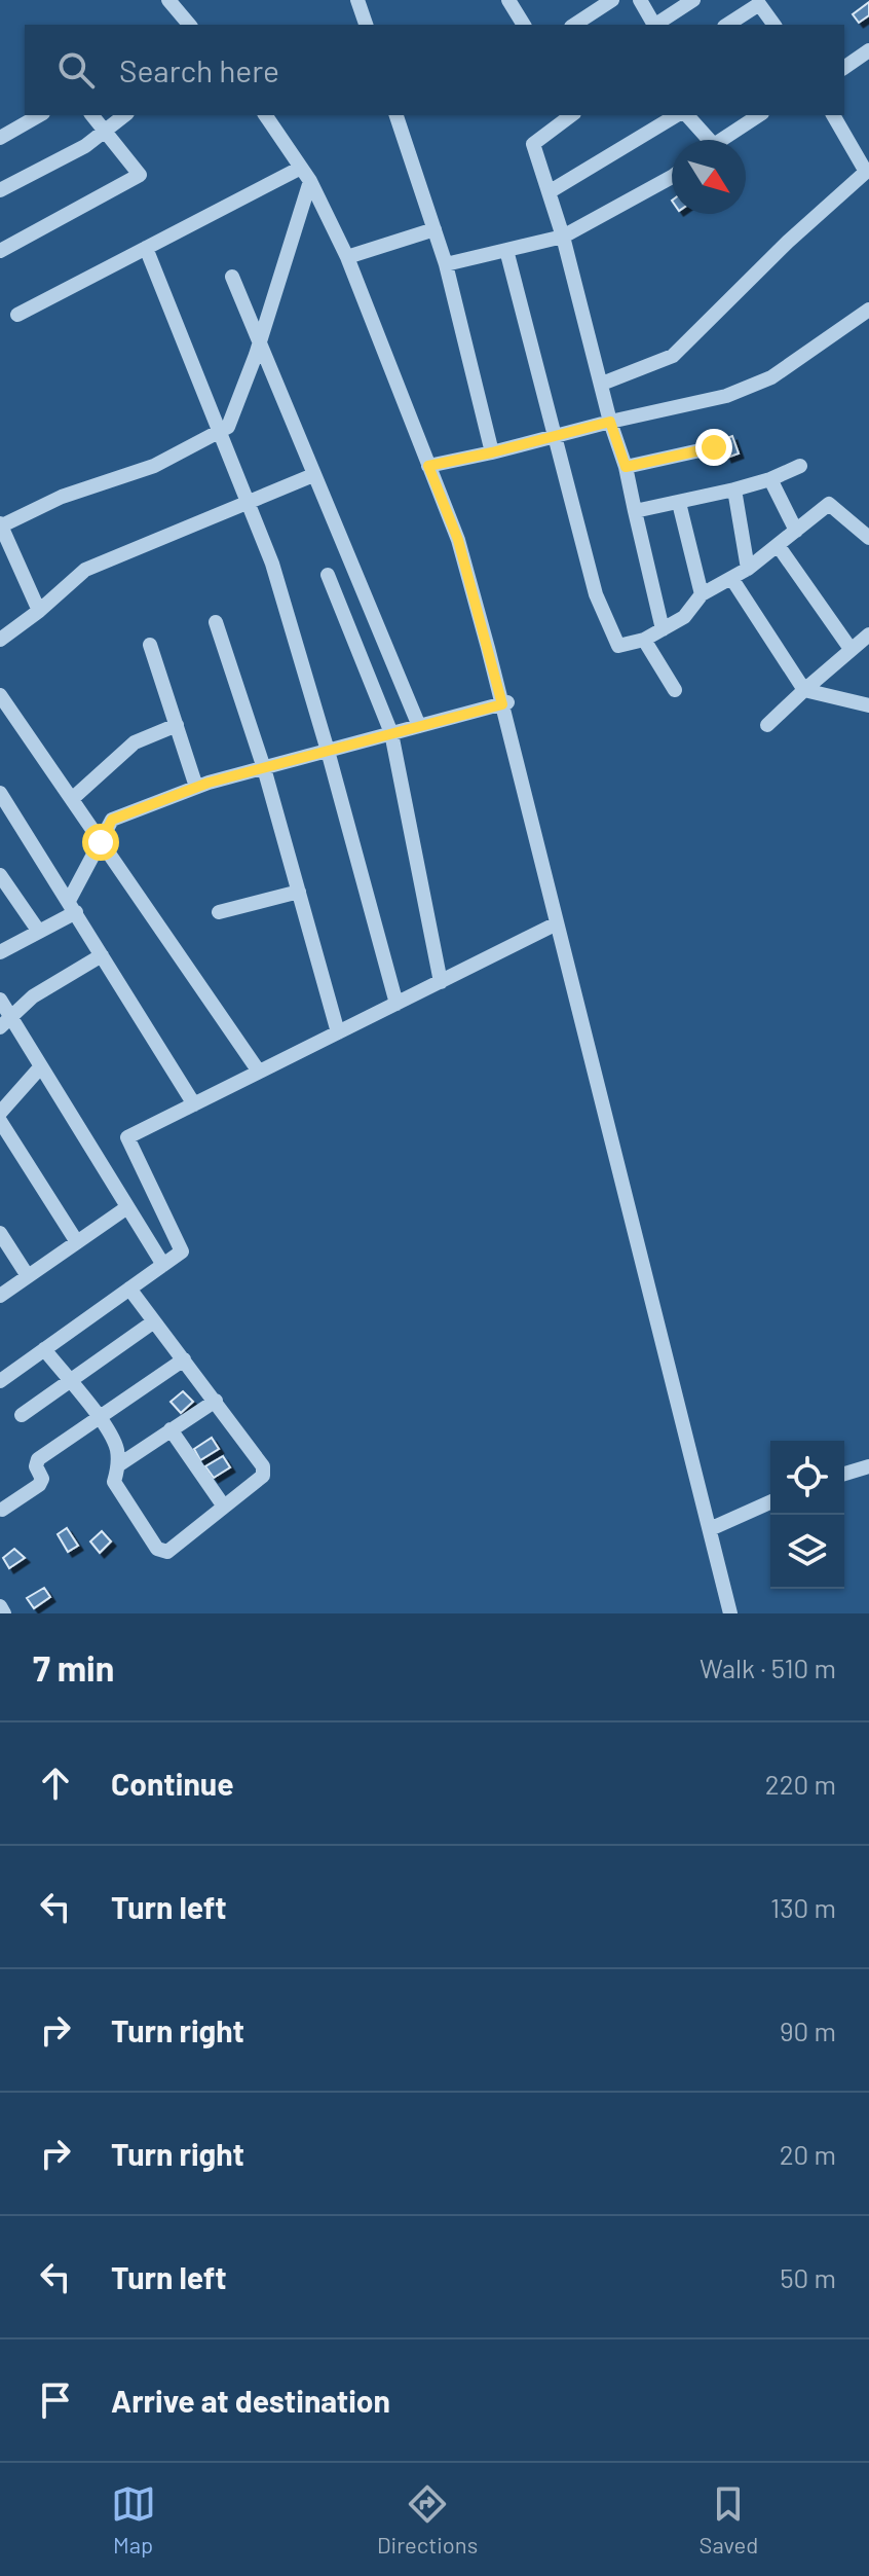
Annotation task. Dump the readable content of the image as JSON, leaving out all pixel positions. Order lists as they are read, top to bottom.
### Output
{
  "north": "bottom right",
  "page": {
    "search": "Search here",
    "heading": ["7 min", "Walk · 510 m"],
    "list": [
      ["Continue", "220 m"],
      ["Turn left", "130 m"],
      ["Turn right", "90 m"],
      ["Turn right", "20 m"],
      ["Turn left", "50 m"],
      "Arrive at destination"
    ],
    "nav": ["Map", "Directions", "Saved"]
  }
}
